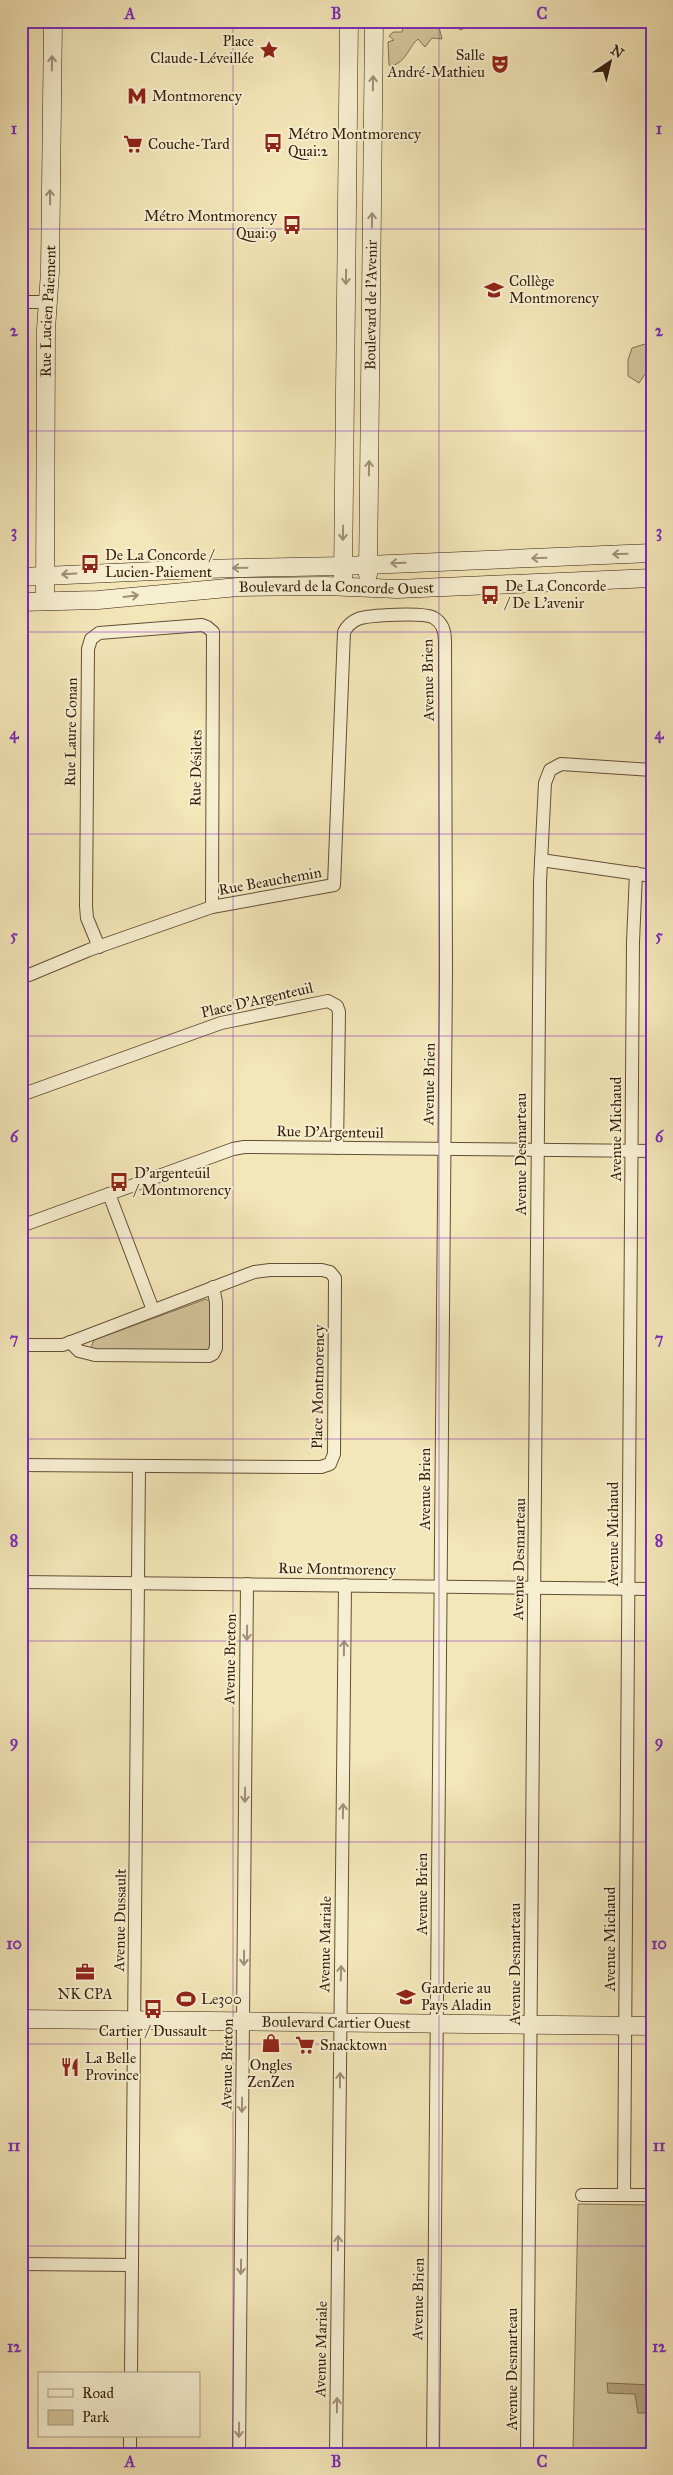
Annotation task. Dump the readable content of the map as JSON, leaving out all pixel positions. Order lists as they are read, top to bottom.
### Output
{
  "streets": {
    "street": [
      "Boulevard de l'Avenir",
      "Rue Lucien Paiement",
      "Boulevard de la Concorde Ouest",
      "Avenue Brien",
      "Rue Laure Conan",
      "Rue Désilets",
      "Rue Beauchemin",
      "Place D'Argenteuil",
      "Avenue Michaud",
      "Rue D'Argenteuil",
      "Avenue Desmarteau",
      "Place Montmorency",
      "Rue Montmorency",
      "Avenue Breton",
      "Avenue Dussault",
      "Avenue Mariale",
      "Boulevard Cartier Ouest"
    ]
  },
  "crossings": [
    ["Boulevard de l'Avenir", "Boulevard de la Concorde Ouest"],
    ["Rue Lucien Paiement", "Boulevard de la Concorde Ouest"],
    ["Avenue Brien", "Rue Beauchemin"],
    ["Avenue Brien", "Rue D'Argenteuil"],
    ["Avenue Brien", "Rue Montmorency"],
    ["Avenue Brien", "Boulevard Cartier Ouest"],
    ["Rue Laure Conan", "Rue Désilets"],
    ["Rue Laure Conan", "Rue Beauchemin"],
    ["Rue Désilets", "Rue Beauchemin"],
    ["Place D'Argenteuil", "Rue D'Argenteuil"],
    ["Avenue Michaud", "Rue D'Argenteuil"],
    ["Avenue Michaud", "Rue Montmorency"],
    ["Avenue Michaud", "Boulevard Cartier Ouest"],
    ["Rue D'Argenteuil", "Avenue Desmarteau"],
    ["Avenue Desmarteau", "Rue Montmorency"],
    ["Avenue Desmarteau", "Boulevard Cartier Ouest"],
    ["Place Montmorency", "Avenue Dussault"],
    ["Rue Montmorency", "Avenue Breton"],
    ["Rue Montmorency", "Avenue Dussault"],
    ["Rue Montmorency", "Avenue Mariale"],
    ["Avenue Breton", "Boulevard Cartier Ouest"],
    ["Avenue Dussault", "Boulevard Cartier Ouest"],
    ["Avenue Mariale", "Boulevard Cartier Ouest"]
  ],
  "one_way": ["Rue Lucien Paiement", "Avenue Breton", "Avenue Mariale"],
  "places": {
    "place": ["Place Claude-Léveillée"],
    "theatre": ["Salle André-Mathieu"],
    "metro station": ["Montmorency"],
    "bus stop": [
      "Métro Montmorency Quai:2",
      "Métro Montmorency Quai:9",
      "De La Concorde / Lucien-Paiement",
      "De La Concorde / De L'avenir",
      "D'argenteuil / Montmorency",
      "Cartier / Dussault"
    ],
    "supermarket": ["Couche-Tard", "Snacktown"],
    "school or university": ["Collège Montmorency", "Garderie au Pays Aladin"],
    "office": ["NK CPA"],
    "sports": ["Le300"],
    "shop": ["Ongles ZenZen"],
    "restaurant": ["La Belle Province"]
  },
  "legend": ["Road", "Park"],
  "north": "top right",
  "grid": {
    "columns": ["A", "B", "C"],
    "rows": [
      "1",
      "2",
      "3",
      "4",
      "5",
      "6",
      "7",
      "8",
      "9",
      "10",
      "11",
      "12"
    ]
  }
}
